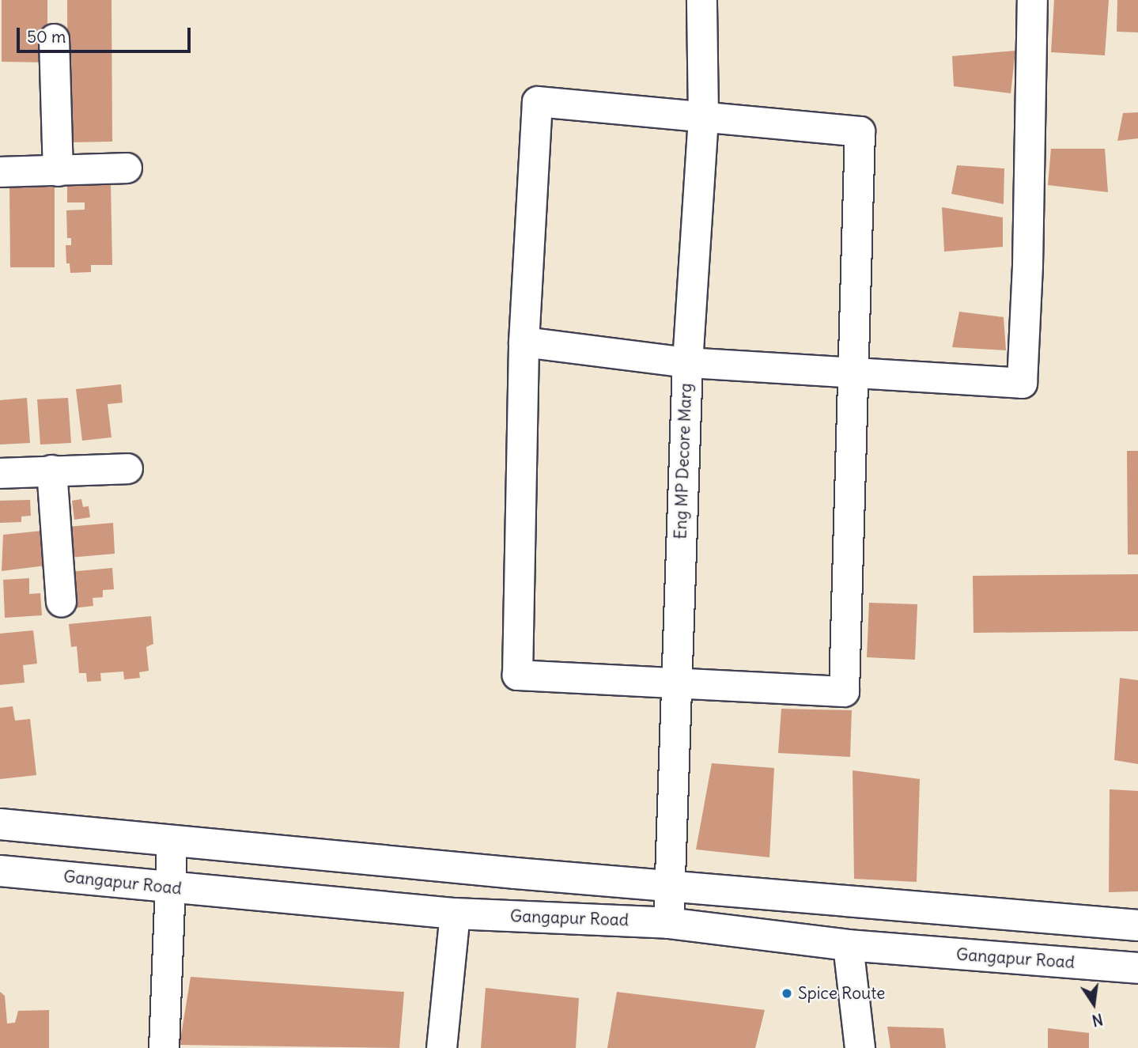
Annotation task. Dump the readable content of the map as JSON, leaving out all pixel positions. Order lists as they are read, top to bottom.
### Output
{
  "streets": {
    "main road": ["Gangapur Road"],
    "street": ["Eng MP Decore Marg"]
  },
  "crossings": [
    ["Eng MP Decore Marg", "Gangapur Road"]
  ],
  "places": ["Spice Route"],
  "scale_bar": "50 m",
  "north": "bottom"
}
